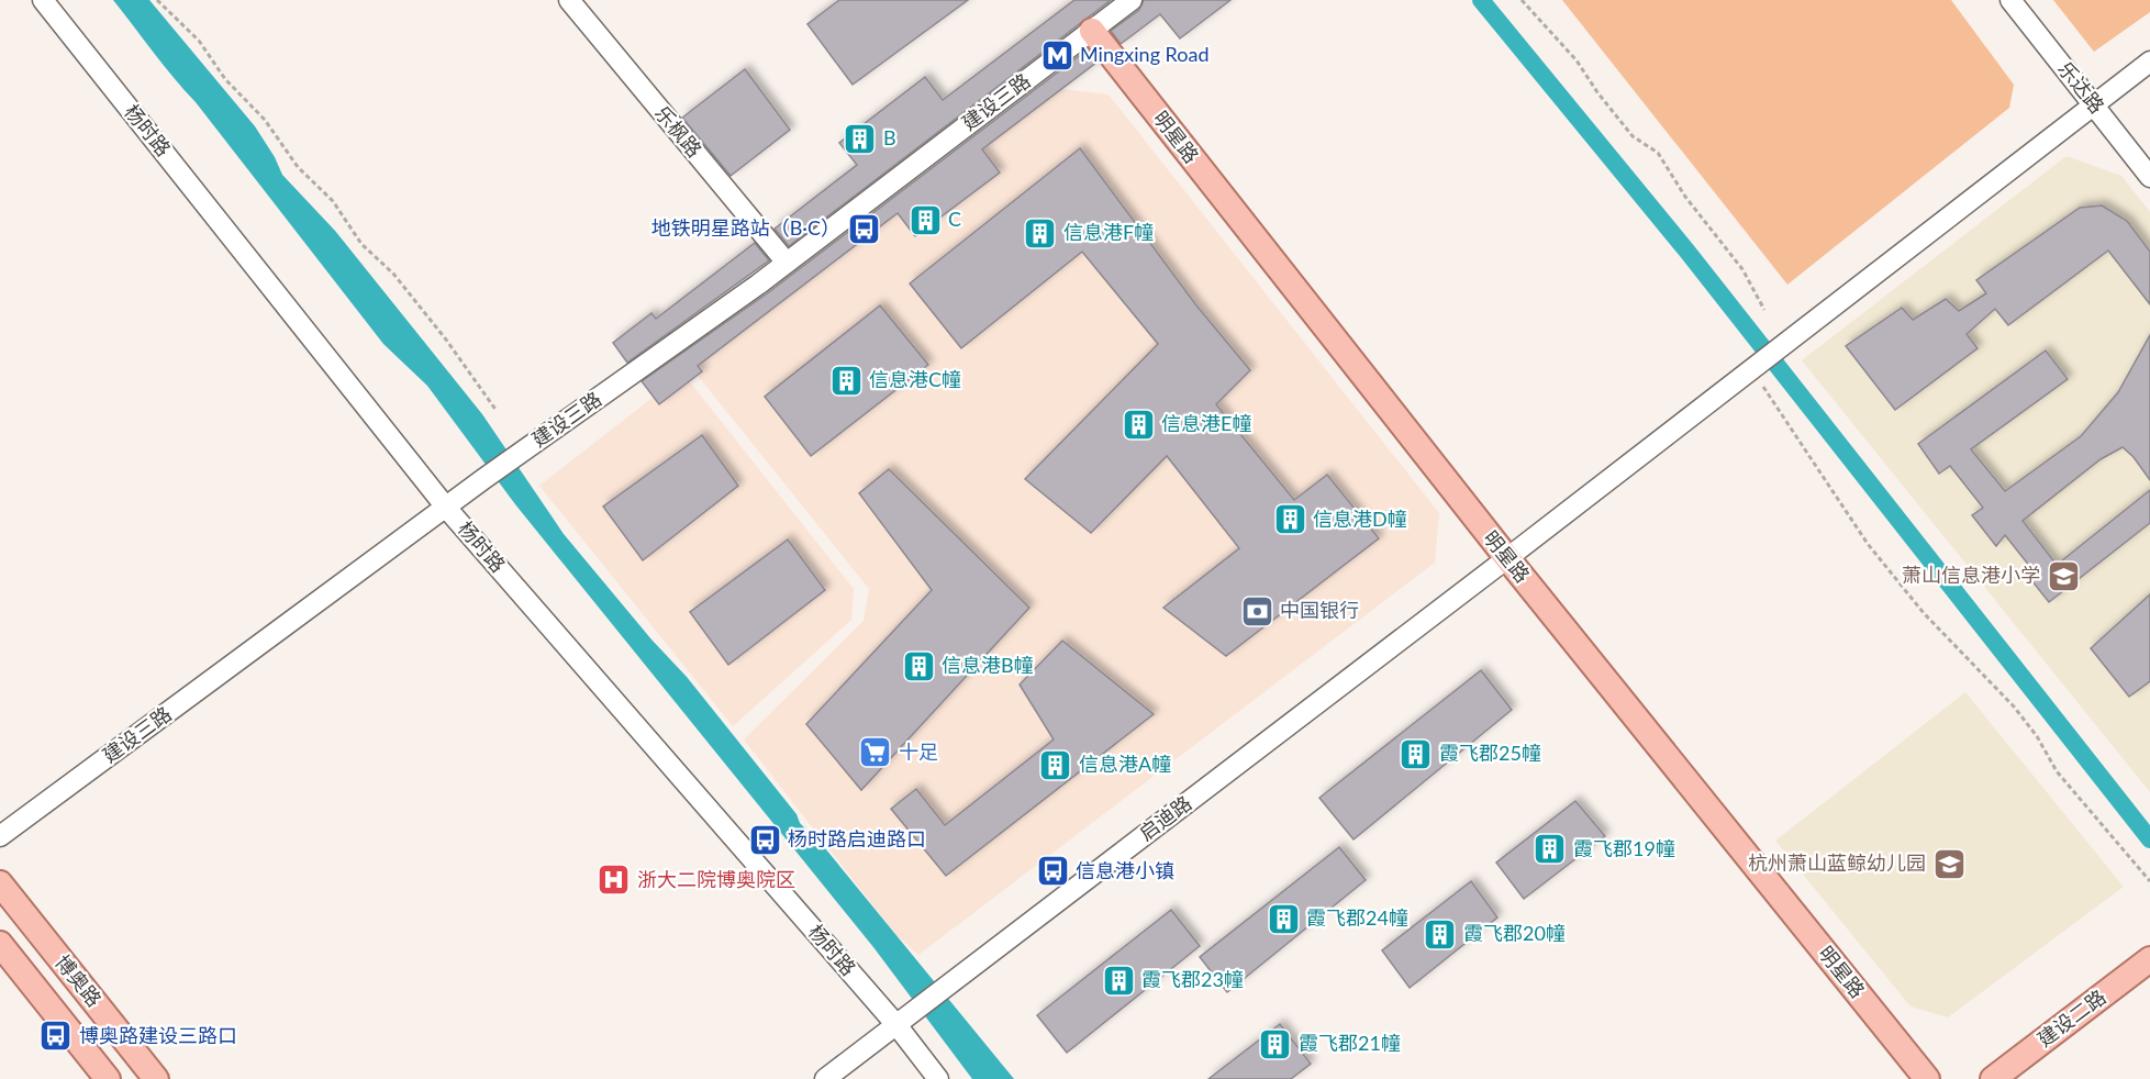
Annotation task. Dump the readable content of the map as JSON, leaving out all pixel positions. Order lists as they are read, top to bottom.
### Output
{
  "streets": {
    "main road": ["明星路", "博奥路", "建设二路"],
    "street": [
      "乐达路",
      "建设三路",
      "杨时路",
      "乐枫路",
      "启迪路"
    ]
  },
  "crossings": [
    ["乐达路", "启迪路"],
    ["建设三路", "杨时路"],
    ["建设三路", "乐枫路"],
    ["建设三路", "明星路"],
    ["杨时路", "启迪路"],
    ["明星路", "启迪路"]
  ],
  "places": {
    "metro station": ["Mingxing Road"],
    "building": [
      "B",
      "C",
      "信息港F幢",
      "信息港C幢",
      "信息港E幢",
      "信息港D幢",
      "信息港B幢",
      "霞飞郡25幢",
      "信息港A幢",
      "霞飞郡19幢",
      "霞飞郡24幢",
      "霞飞郡20幢",
      "霞飞郡23幢",
      "霞飞郡21幢"
    ],
    "bus stop": [
      "地铁明星路站（B·C）",
      "杨时路启迪路口",
      "信息港小镇",
      "博奥路建设三路口"
    ],
    "school or university": ["萧山信息港小学", "杭州萧山蓝鲸幼儿园"],
    "bank": ["中国银行"],
    "supermarket": ["十足"],
    "hospital": ["浙大二院博奥院区"]
  }
}
